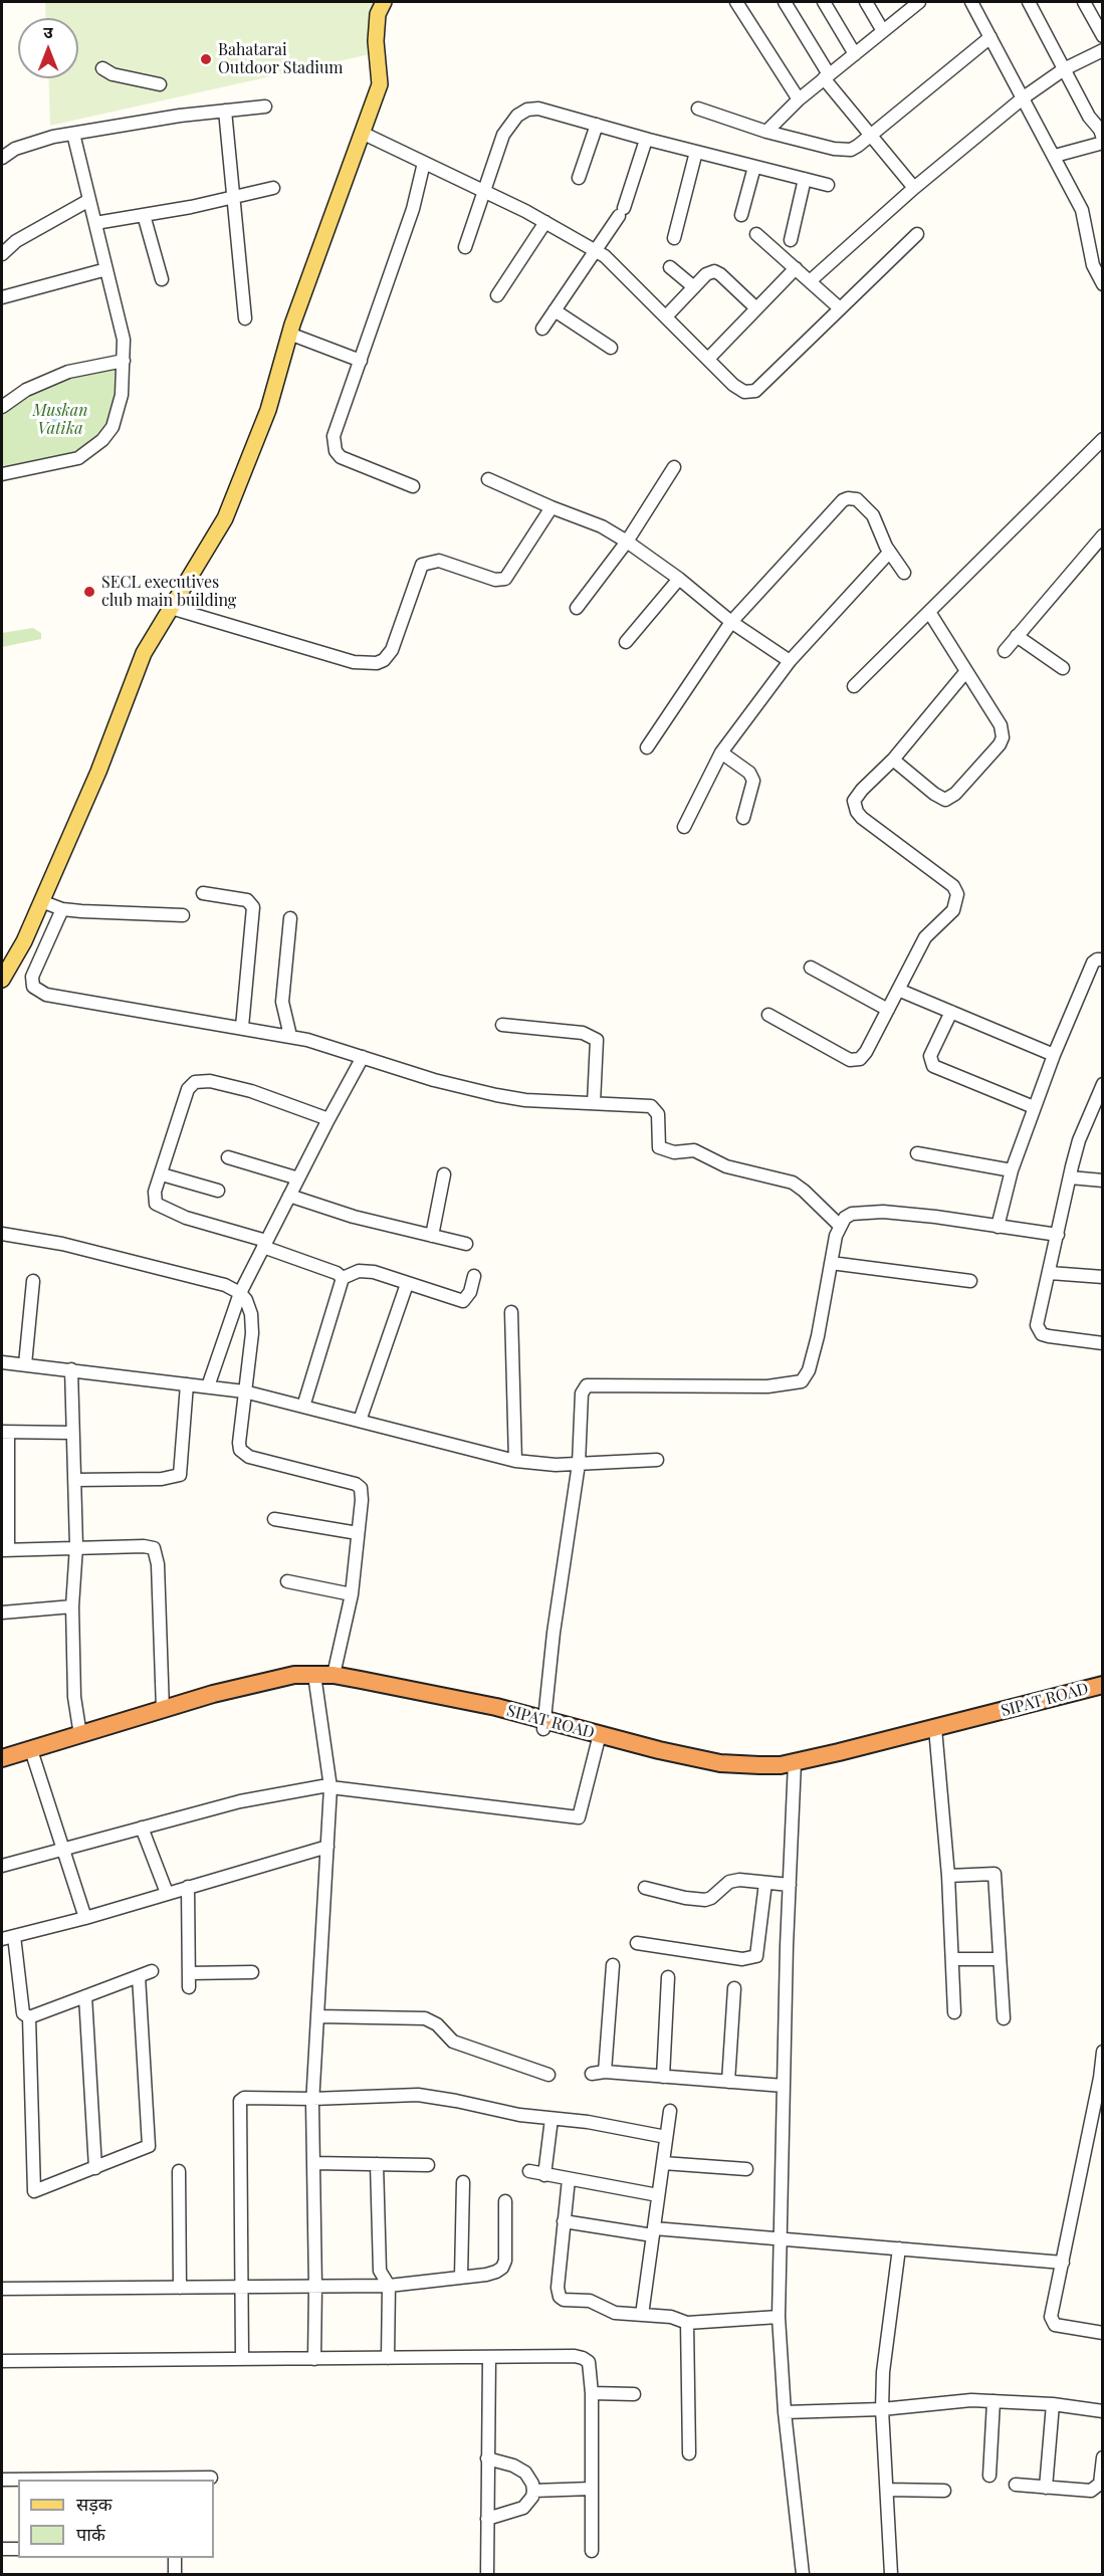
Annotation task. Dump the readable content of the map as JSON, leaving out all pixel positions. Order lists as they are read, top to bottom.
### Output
{
  "streets": {
    "highway": ["SIPAT ROAD"]
  },
  "parks": ["Muskan Vatika"],
  "places": ["Bahatarai Outdoor Stadium", "SECL executives club main building"],
  "legend": ["सड़क", "पार्क"],
  "north": "top"
}
